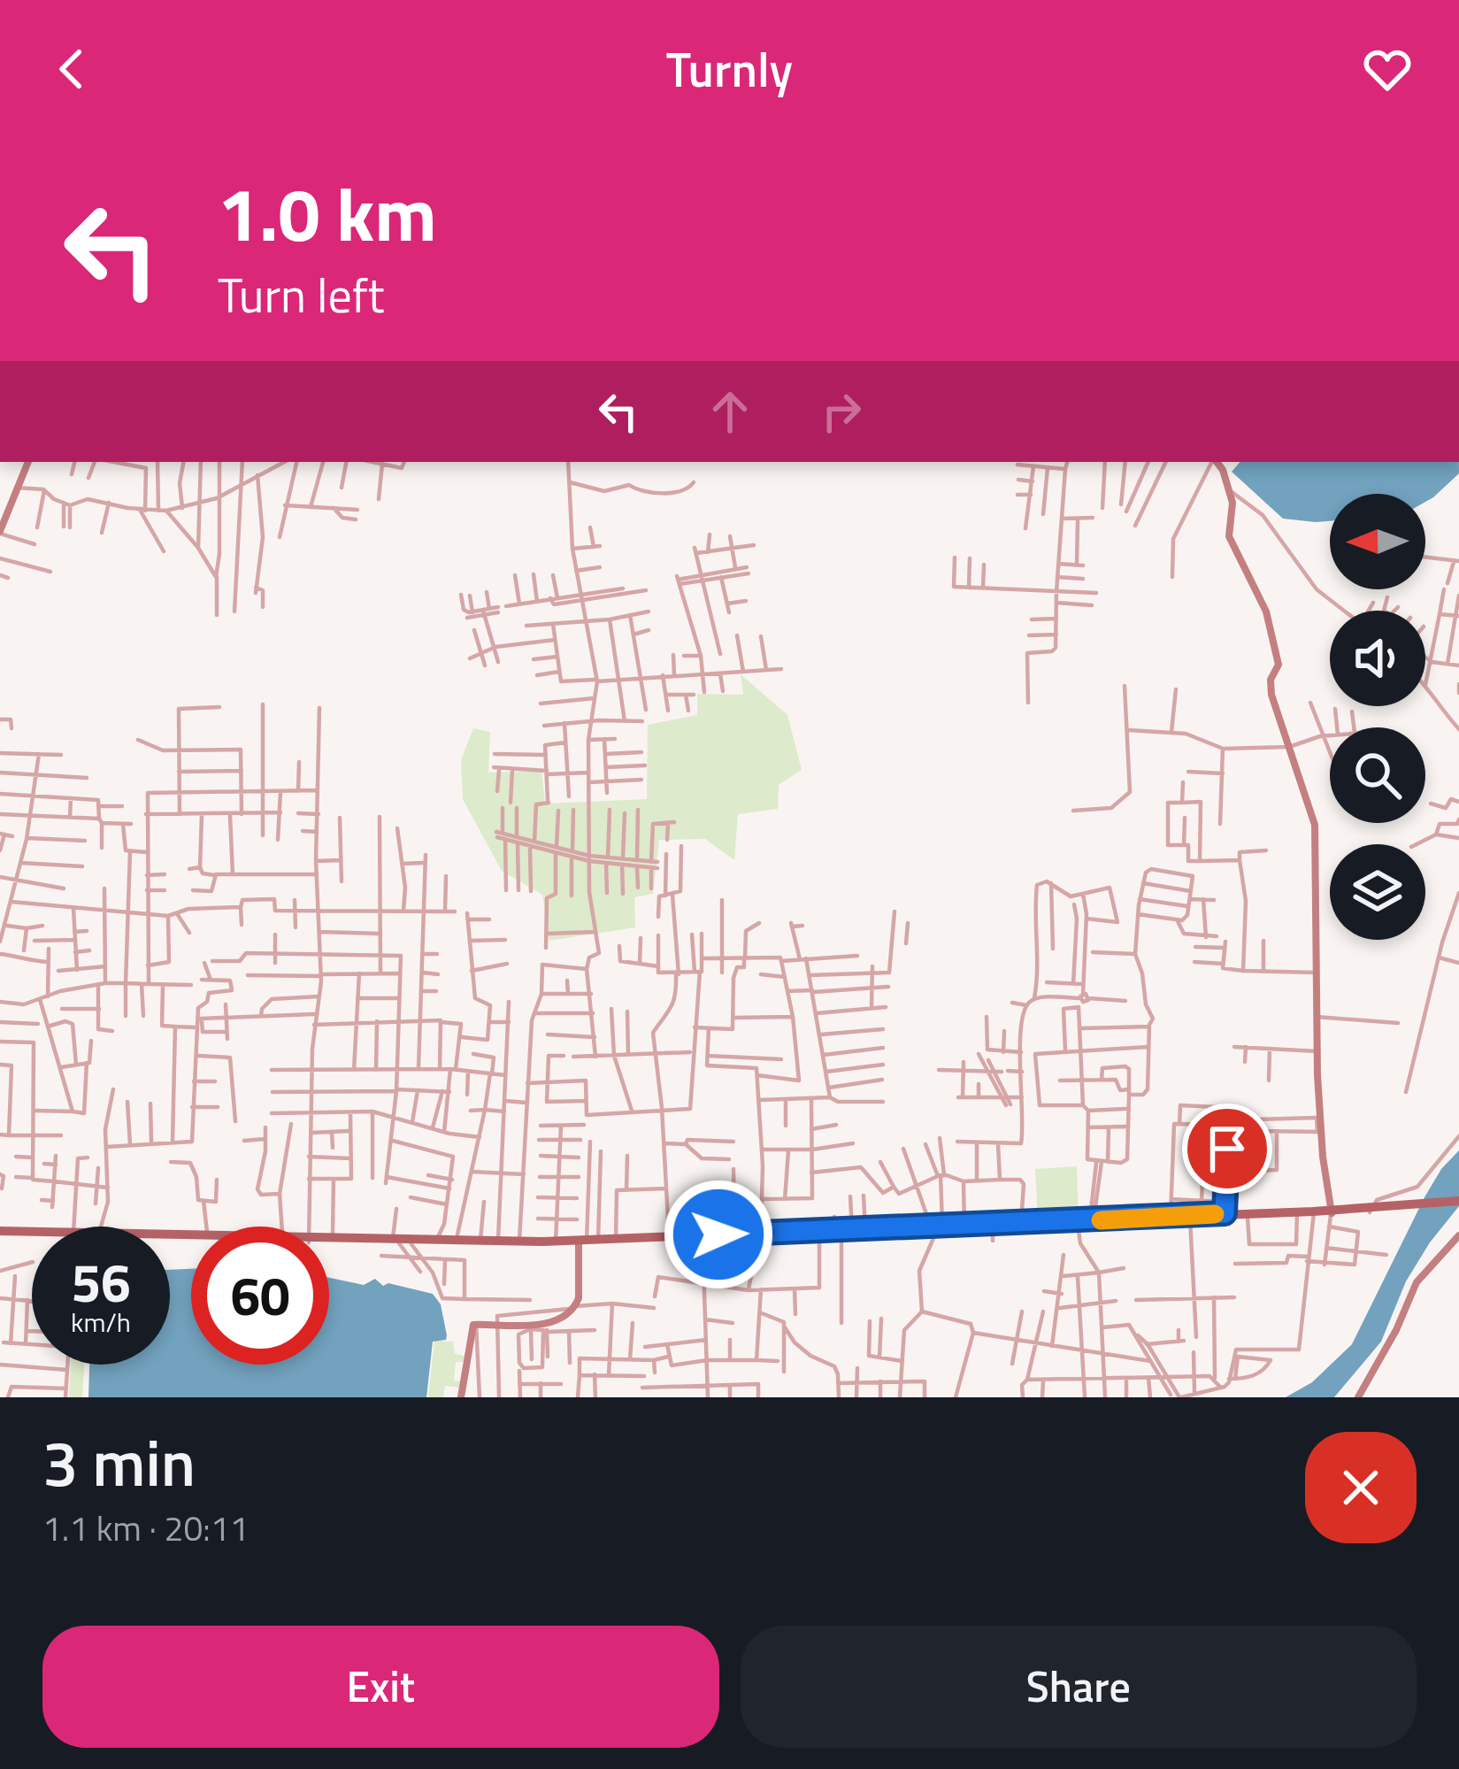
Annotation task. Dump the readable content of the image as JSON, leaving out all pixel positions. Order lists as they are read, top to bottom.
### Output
{
  "north": "left",
  "page": {
    "header": "Turnly",
    "turn": ["1.0 km", "Turn left"],
    "speed": "56 km/h",
    "limit": "60",
    "heading": ["3 min", "1.1 km · 20:11"],
    "buttons": ["Exit", "Share"]
  }
}
